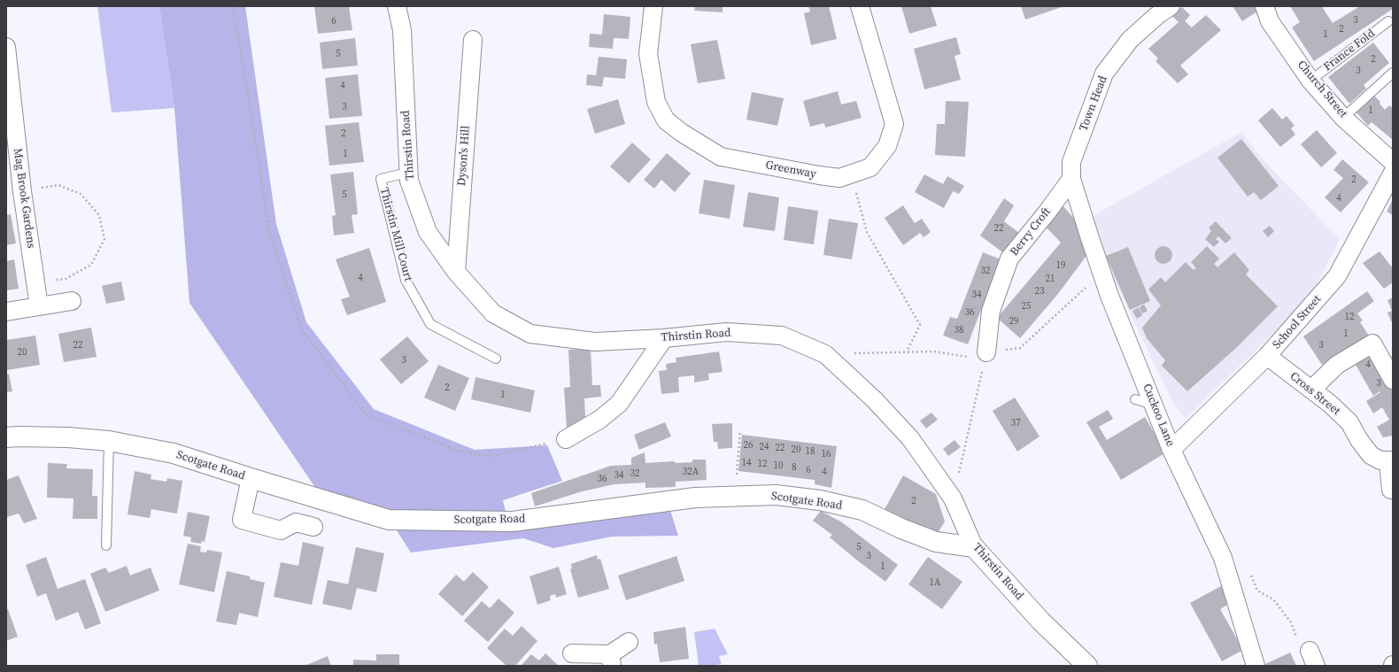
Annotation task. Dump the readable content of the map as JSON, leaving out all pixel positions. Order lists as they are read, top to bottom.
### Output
{
  "streets": {
    "street": [
      "Church Street",
      "Town Head",
      "Thirstin Road",
      "Dyson's Hill",
      "Greenway",
      "Mag Brook Gardens",
      "Berry Croft",
      "School Street",
      "Cross Street",
      "Cuckoo Lane",
      "Scotgate Road"
    ],
    "lane": ["France Fold", "Thirstin Mill Court"]
  },
  "crossings": [
    ["France Fold", "Church Street"],
    ["Town Head", "Berry Croft"],
    ["Town Head", "Cuckoo Lane"],
    ["Thirstin Road", "Dyson's Hill"],
    ["Thirstin Road", "Thirstin Mill Court"],
    ["Thirstin Road", "Scotgate Road"],
    ["Berry Croft", "Cuckoo Lane"],
    ["School Street", "Cross Street"],
    ["School Street", "Cuckoo Lane"]
  ],
  "house_numbers": [
    "3",
    "6",
    "2",
    "1",
    "5",
    "2",
    "3",
    "4",
    "3",
    "1",
    "2",
    "1",
    "2",
    "5",
    "4",
    "22",
    "19",
    "32",
    "4",
    "21",
    "23",
    "34",
    "25",
    "36",
    "12",
    "29",
    "38",
    "1",
    "22",
    "3",
    "20",
    "3",
    "4",
    "3",
    "2",
    "1",
    "37",
    "26",
    "24",
    "22",
    "20",
    "18",
    "16",
    "14",
    "12",
    "10",
    "8",
    "6",
    "32A",
    "4",
    "32",
    "34",
    "36",
    "2",
    "5",
    "3",
    "1",
    "1A"
  ]
}
